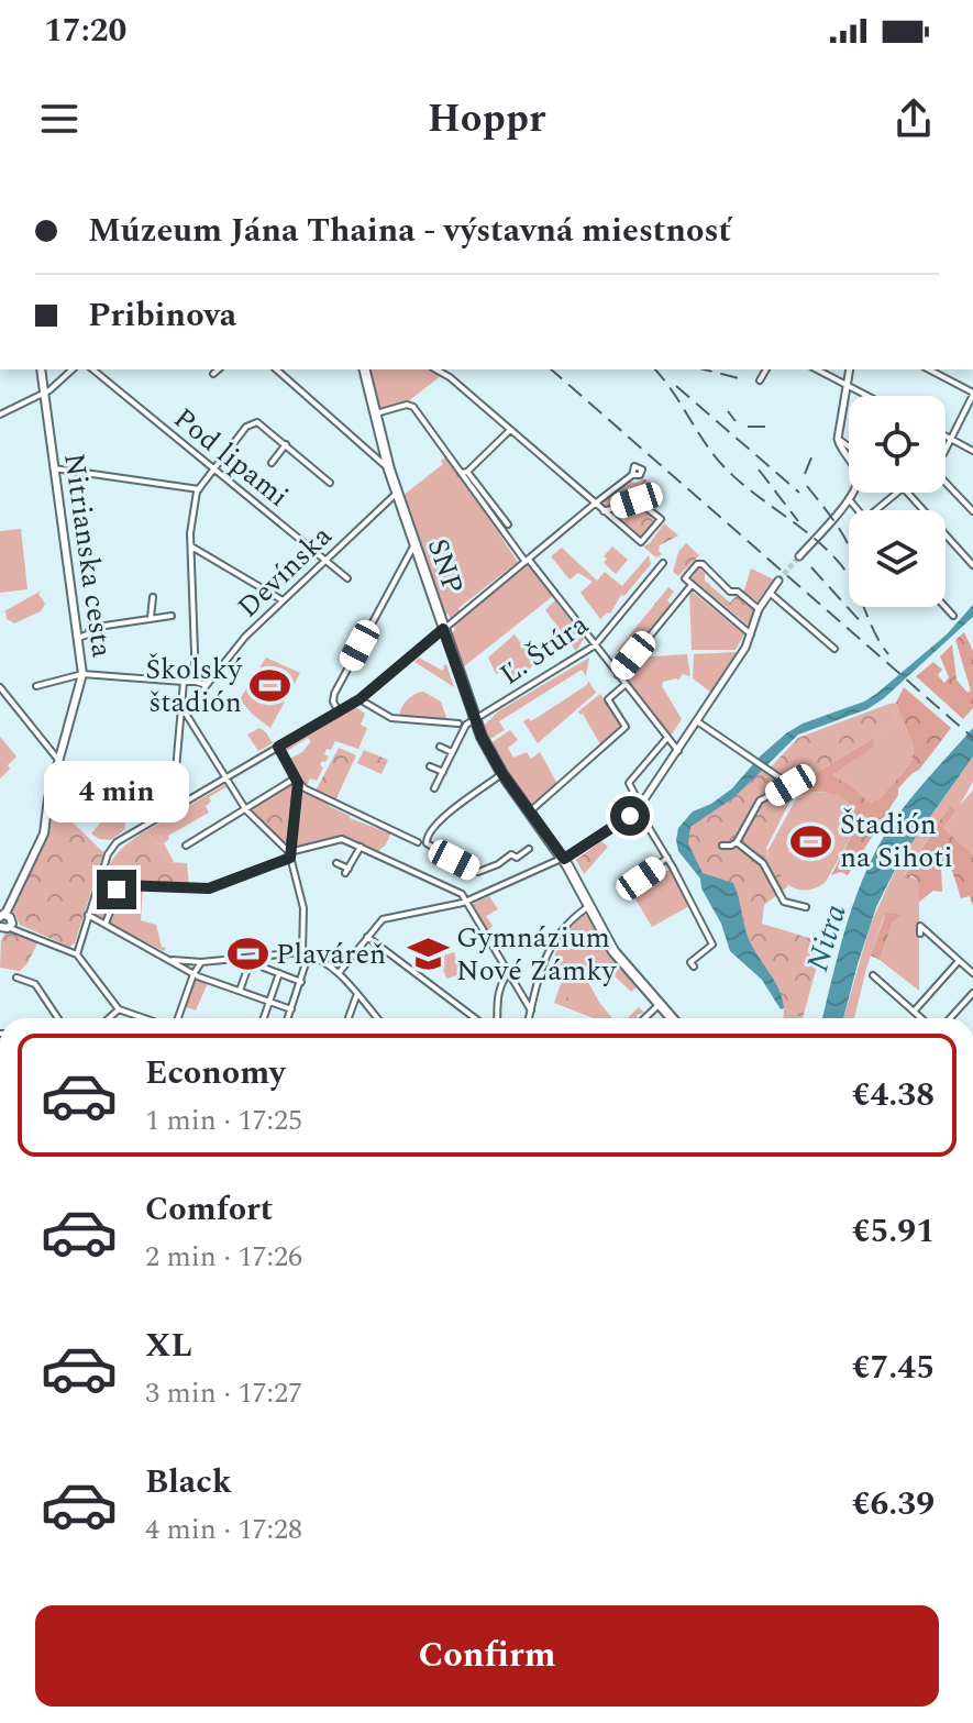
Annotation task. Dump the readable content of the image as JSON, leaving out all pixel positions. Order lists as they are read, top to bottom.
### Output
{
  "streets": {
    "main road": ["Nitrianska cesta", "SNP"],
    "street": ["Pod lipami", "Devínska", "Ľ. Štúra"]
  },
  "crossings": [
    ["Pod lipami", "Devínska"],
    ["SNP", "Devínska"],
    ["SNP", "Ľ. Štúra"]
  ],
  "water": ["Nitra"],
  "places": {
    "sports": ["Školský štadión", "Štadión na Sihoti", "Plaváreň"],
    "school or university": ["Gymnázium Nové Zámky"]
  },
  "page": {
    "status": "17:20",
    "header": "Hoppr",
    "banner": ["Múzeum Jána Thaina - výstavná miestnosť", "Pribinova"],
    "bubble": "4 min",
    "list": [
      {
        "name": "Economy",
        "note": "1 min · 17:25",
        "value": "€4.38"
      },
      {
        "name": "Comfort",
        "note": "2 min · 17:26",
        "value": "€5.91"
      },
      {
        "name": "XL",
        "note": "3 min · 17:27",
        "value": "€7.45"
      },
      {
        "name": "Black",
        "note": "4 min · 17:28",
        "value": "€6.39"
      }
    ],
    "buttons": "Confirm"
  }
}
